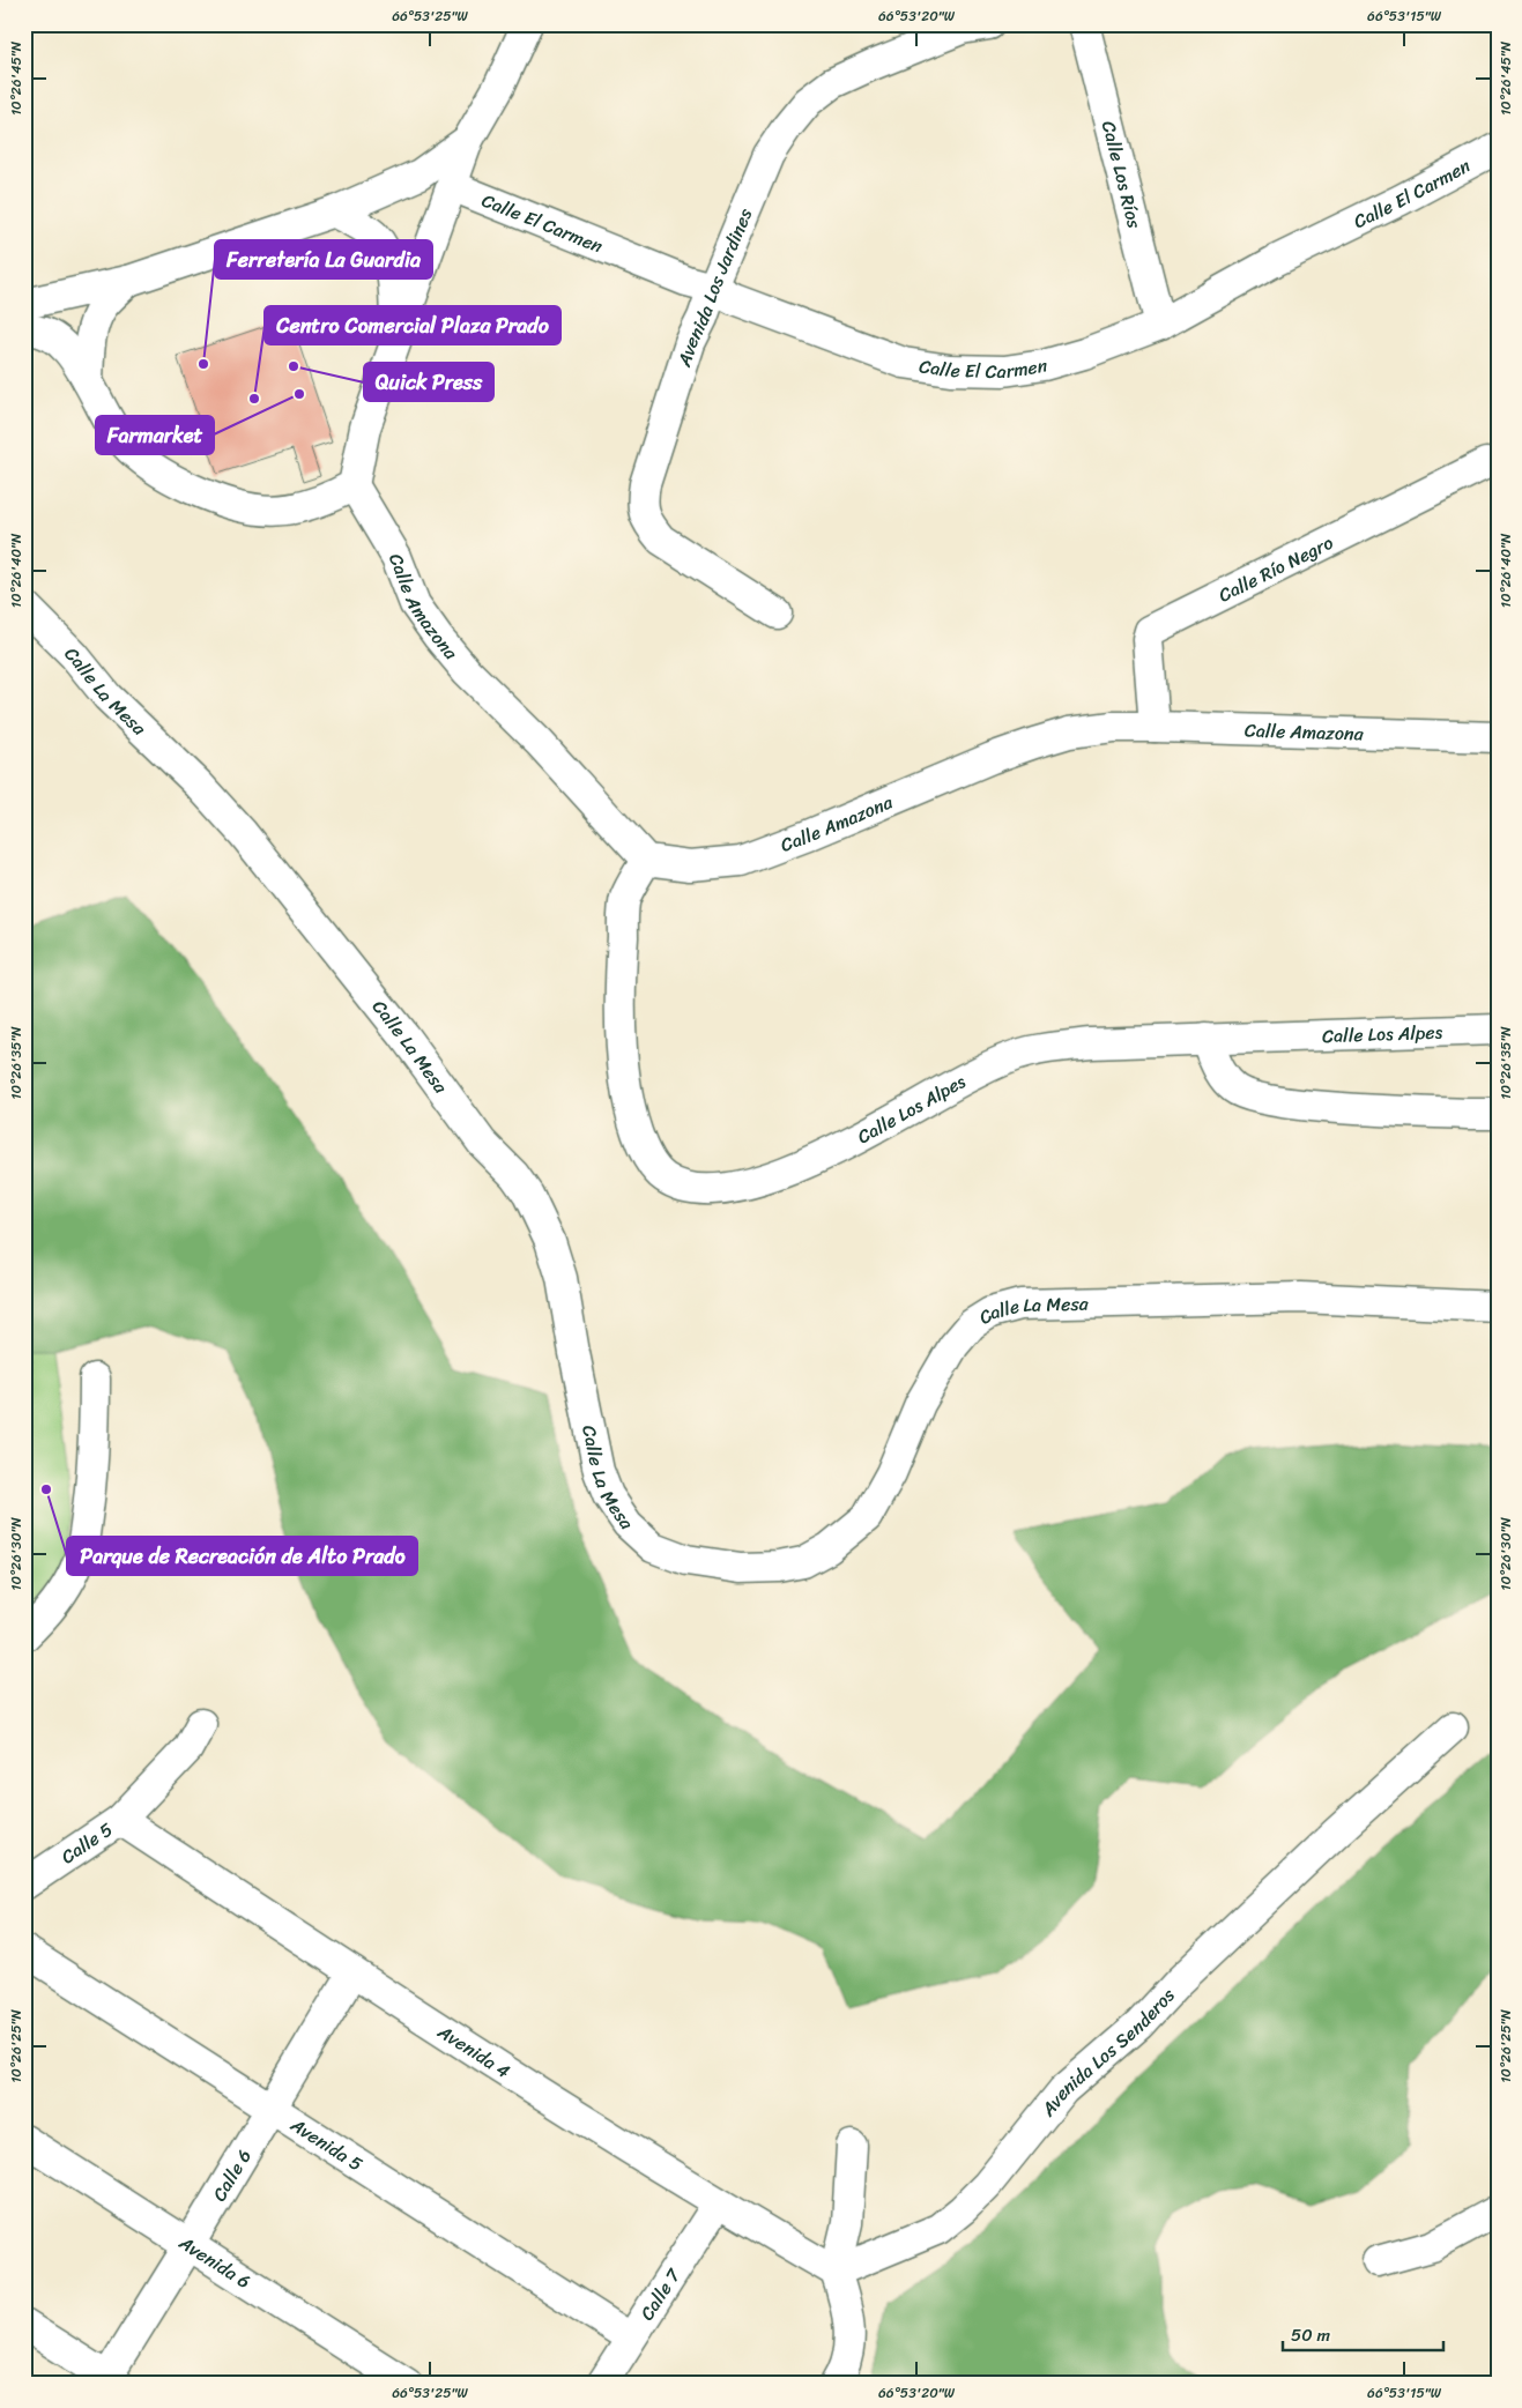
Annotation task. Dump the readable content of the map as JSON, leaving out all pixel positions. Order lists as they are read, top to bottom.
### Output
{
  "streets": {
    "street": [
      "Calle Los Ríos",
      "Calle El Carmen",
      "Avenida Los Jardines",
      "Calle Río Negro",
      "Calle Amazona",
      "Calle La Mesa",
      "Calle Los Alpes",
      "Calle 5",
      "Avenida 4",
      "Avenida Los Senderos",
      "Avenida 5",
      "Calle 6",
      "Avenida 6",
      "Calle 7"
    ]
  },
  "crossings": [
    ["Calle Los Ríos", "Calle El Carmen"],
    ["Calle El Carmen", "Avenida Los Jardines"],
    ["Calle Río Negro", "Calle Amazona"],
    ["Calle Amazona", "Calle Los Alpes"],
    ["Calle 5", "Avenida 4"],
    ["Avenida 4", "Avenida Los Senderos"],
    ["Avenida 4", "Calle 6"],
    ["Avenida 4", "Calle 7"],
    ["Avenida 5", "Calle 6"],
    ["Avenida 5", "Calle 7"],
    ["Calle 6", "Avenida 6"]
  ],
  "places": [
    "Ferretería La Guardia",
    "Quick Press",
    "Farmarket",
    "Centro Comercial Plaza Prado",
    "Parque de Recreación de Alto Prado"
  ],
  "scale_bar": "50 m",
  "coordinates": [
    "66°53'25\"W",
    "66°53'20\"W",
    "66°53'15\"W",
    "10°26'45\"N",
    "10°26'40\"N",
    "10°26'35\"N",
    "10°26'30\"N",
    "10°26'25\"N"
  ]
}
